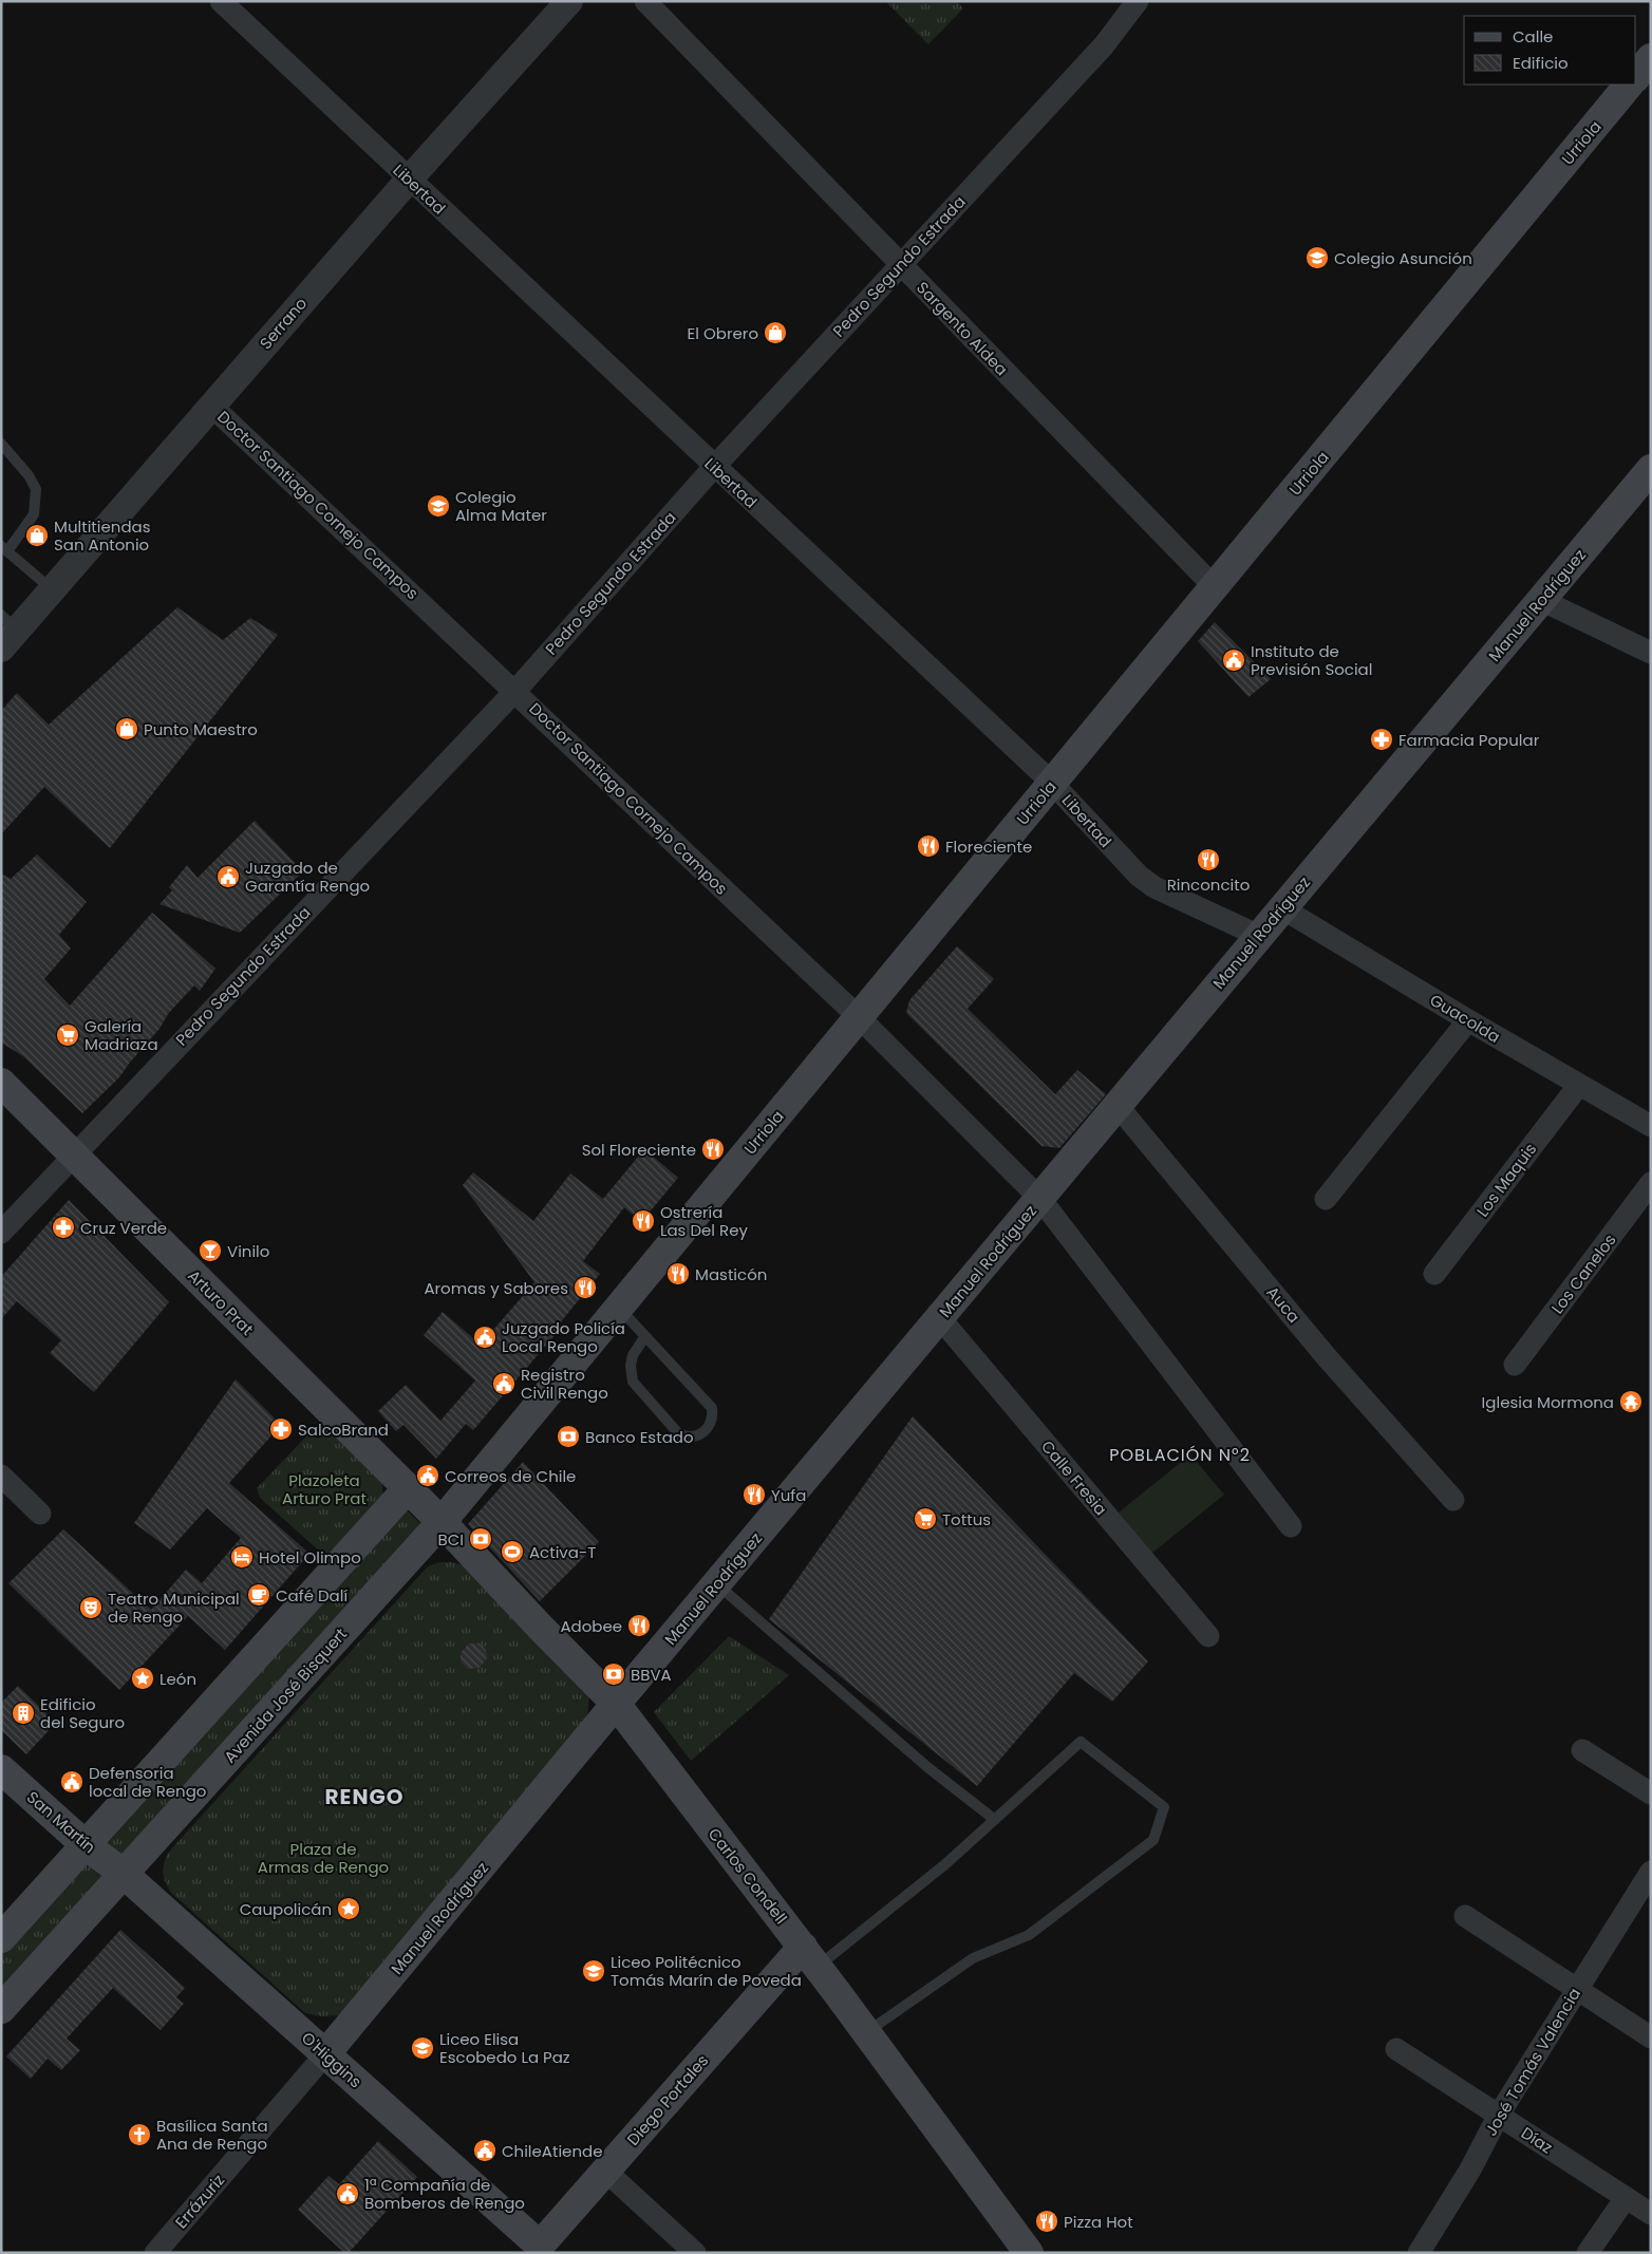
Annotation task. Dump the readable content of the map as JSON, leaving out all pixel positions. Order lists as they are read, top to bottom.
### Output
{
  "streets": {
    "main road": [
      "Urriola",
      "Manuel Rodríguez",
      "Arturo Prat",
      "Avenida José Bisquert",
      "San Martín",
      "Carlos Condell",
      "O'Higgins",
      "Diego Portales"
    ],
    "street": [
      "Libertad",
      "Pedro Segundo Estrada",
      "Serrano",
      "Sargento Aldea",
      "Doctor Santiago Cornejo Campos",
      "Guacolda",
      "Los Maquis",
      "Los Canelos",
      "Auca",
      "Calle Fresia",
      "José Tomás Valencia",
      "Díaz",
      "Errázuriz"
    ]
  },
  "crossings": [
    ["Urriola", "Libertad"],
    ["Urriola", "Sargento Aldea"],
    ["Urriola", "Doctor Santiago Cornejo Campos"],
    ["Urriola", "Arturo Prat"],
    ["Urriola", "Avenida José Bisquert"],
    ["Urriola", "Carlos Condell"],
    ["Libertad", "Pedro Segundo Estrada"],
    ["Libertad", "Serrano"],
    ["Libertad", "Manuel Rodríguez"],
    ["Pedro Segundo Estrada", "Sargento Aldea"],
    ["Pedro Segundo Estrada", "Doctor Santiago Cornejo Campos"],
    ["Pedro Segundo Estrada", "Arturo Prat"],
    ["Serrano", "Doctor Santiago Cornejo Campos"],
    ["Doctor Santiago Cornejo Campos", "Manuel Rodríguez"],
    ["Manuel Rodríguez", "Guacolda"],
    ["Manuel Rodríguez", "Auca"],
    ["Manuel Rodríguez", "Calle Fresia"],
    ["Manuel Rodríguez", "Carlos Condell"],
    ["Manuel Rodríguez", "O'Higgins"],
    ["Manuel Rodríguez", "Errázuriz"],
    ["Guacolda", "Los Maquis"],
    ["Arturo Prat", "Avenida José Bisquert"],
    ["Arturo Prat", "Carlos Condell"],
    ["Avenida José Bisquert", "San Martín"],
    ["Avenida José Bisquert", "Carlos Condell"],
    ["Avenida José Bisquert", "O'Higgins"],
    ["San Martín", "O'Higgins"],
    ["Carlos Condell", "Diego Portales"],
    ["O'Higgins", "Diego Portales"],
    ["O'Higgins", "Errázuriz"],
    ["José Tomás Valencia", "Díaz"]
  ],
  "districts": ["POBLACIÓN N°2", "RENGO"],
  "parks": ["Plazoleta Arturo Prat", "Plaza de Armas de Rengo"],
  "places": {
    "school or university": [
      "Colegio Asunción",
      "Colegio Alma Mater",
      "Liceo Politécnico Tomás Marín de Poveda",
      "Liceo Elisa Escobedo La Paz"
    ],
    "shop": ["El Obrero", "Multitiendas San Antonio", "Punto Maestro"],
    "public building": [
      "Instituto de Previsión Social",
      "Juzgado de Garantía Rengo",
      "Juzgado Policía Local Rengo",
      "Registro Civil Rengo",
      "Correos de Chile",
      "Defensoria local de Rengo",
      "ChileAtiende",
      "1ª Compañía de Bomberos de Rengo"
    ],
    "pharmacy": ["Farmacia Popular", "Cruz Verde", "SalcoBrand"],
    "restaurant": [
      "Floreciente",
      "Rinconcito",
      "Sol Floreciente",
      "Ostrería Las Del Rey",
      "Masticón",
      "Aromas y Sabores",
      "Yufa",
      "Adobee",
      "Pizza Hot"
    ],
    "supermarket": ["Galería Madriaza", "Tottus"],
    "bar": ["Vinilo"],
    "temple": ["Iglesia Mormona"],
    "bank": ["Banco Estado", "BCI", "BBVA"],
    "sports": ["Activa-T"],
    "hotel": ["Hotel Olimpo"],
    "cafe": ["Café Dalí"],
    "theatre": ["Teatro Municipal de Rengo"],
    "place": ["León", "Caupolicán"],
    "building": ["Edificio del Seguro"],
    "church": ["Basílica Santa Ana de Rengo"]
  },
  "legend": ["Calle", "Edificio"]
}
